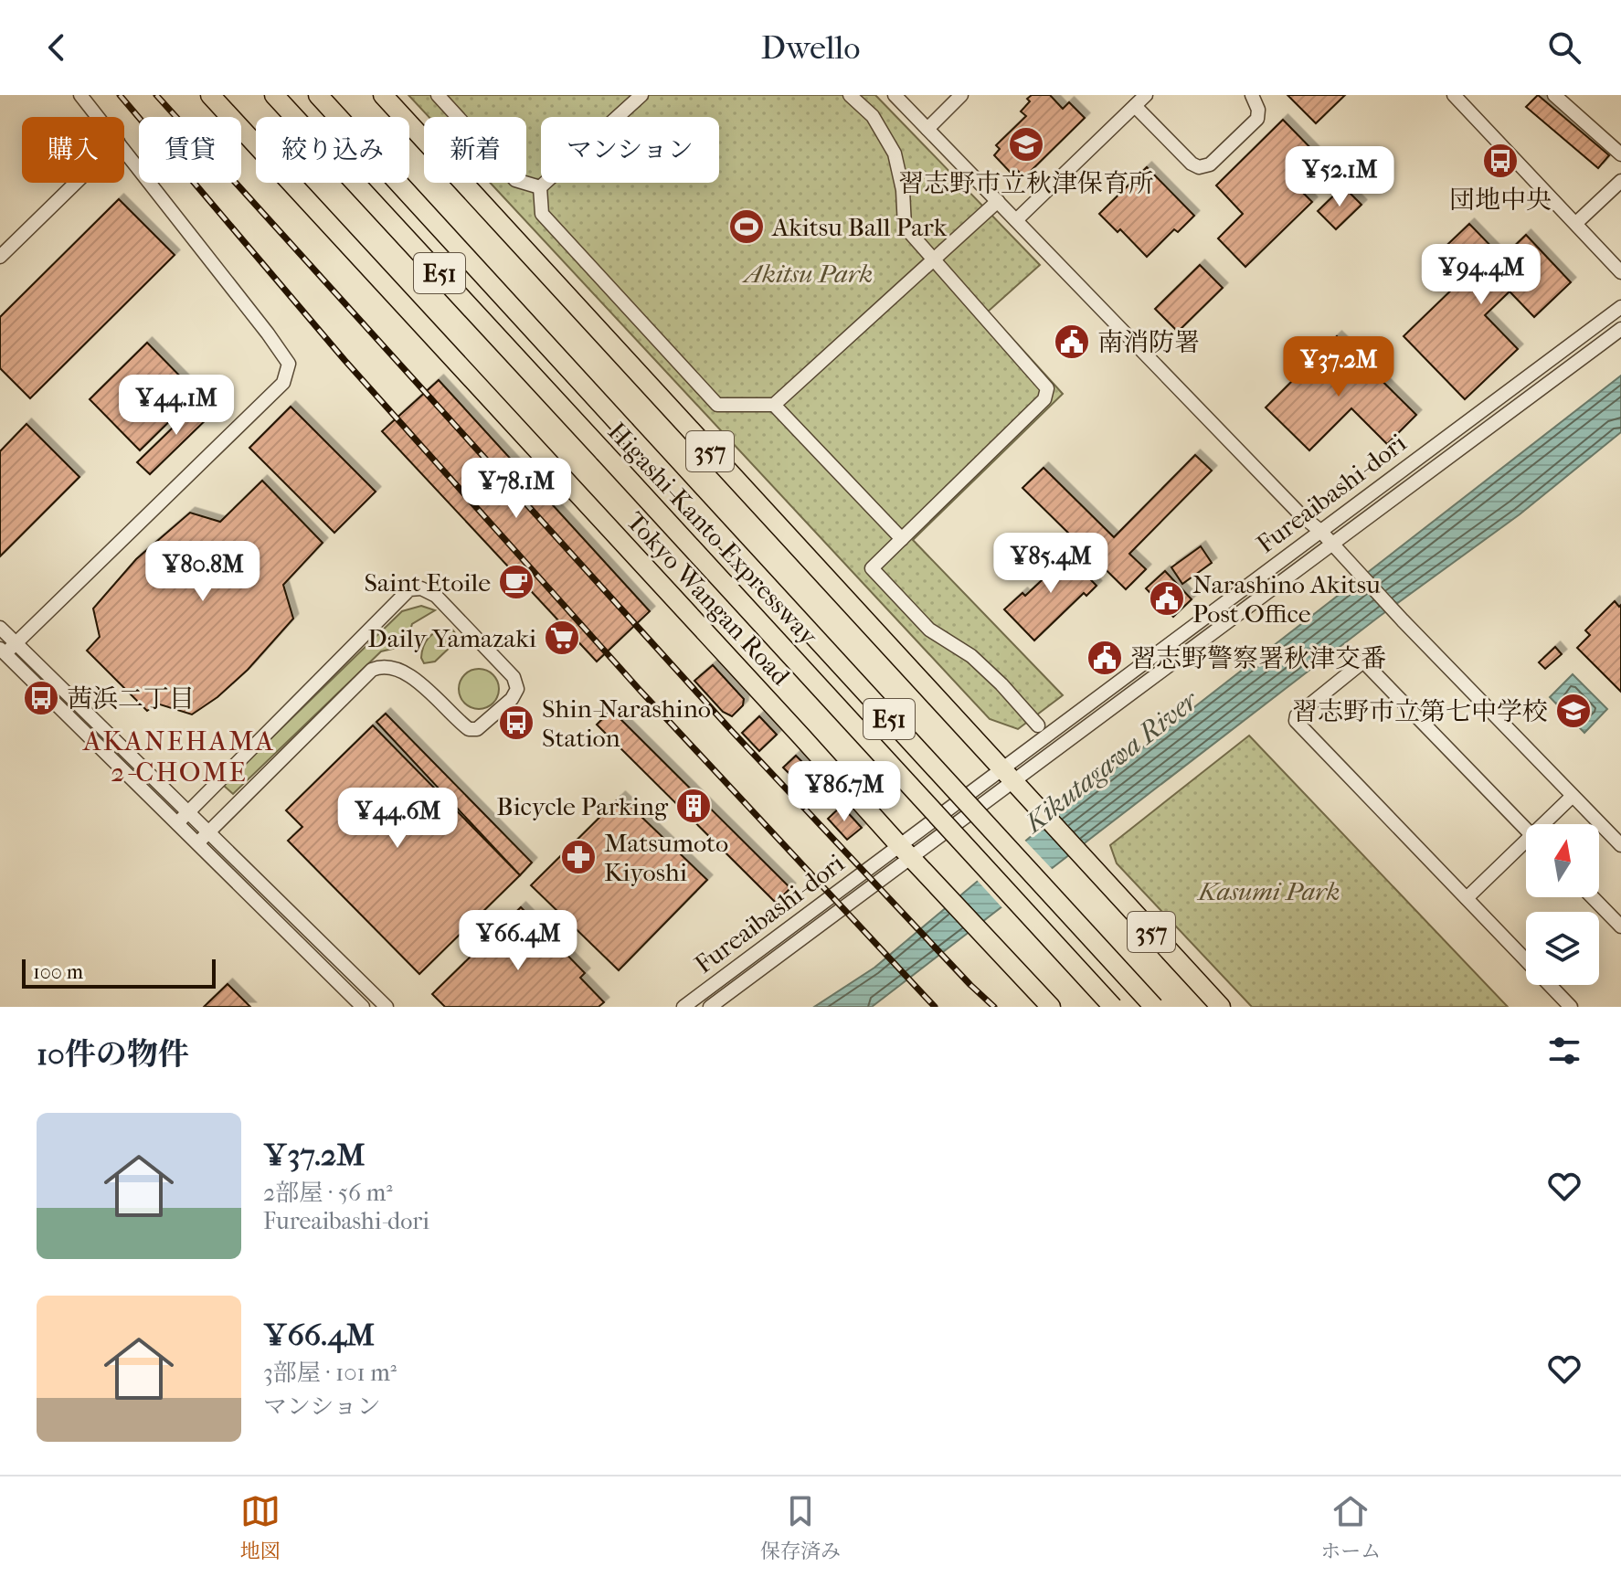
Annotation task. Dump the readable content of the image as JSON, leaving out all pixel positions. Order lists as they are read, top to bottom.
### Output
{
  "streets": {
    "highway": [
      "E51",
      "357",
      "Higashi-Kanto Expressway",
      "Tokyo Wangan Road"
    ],
    "street": ["Fureaibashi-dori"]
  },
  "crossings": [
    ["357", "Fureaibashi-dori"],
    ["Fureaibashi-dori", "Tokyo Wangan Road"]
  ],
  "districts": ["AKANEHAMA 2-CHOME"],
  "water": ["Kikutagawa River"],
  "parks": ["Akitsu Park", "Kasumi Park"],
  "places": {
    "school or university": ["習志野市立秋津保育所", "習志野市立第七中学校"],
    "bus stop": ["団地中央", "茜浜二丁目", "Shin-Narashino Station"],
    "sports": ["Akitsu Ball Park"],
    "public building": ["南消防署", "Narashino Akitsu Post Office", "習志野警察署秋津交番"],
    "cafe": ["Saint Etoile"],
    "supermarket": ["Daily Yamazaki"],
    "building": ["Bicycle Parking"],
    "pharmacy": ["Matsumoto Kiyoshi"]
  },
  "scale_bar": "100 m",
  "north": "top",
  "page": {
    "header": "Dwello",
    "chip": [
      "購入",
      "賃貸",
      "絞り込み",
      "新着",
      "マンション"
    ],
    "price": [
      "¥52.1M",
      "¥94.4M",
      "¥37.2M",
      "¥44.1M",
      "¥78.1M",
      "¥85.4M",
      "¥80.8M",
      "¥86.7M",
      "¥44.6M",
      "¥66.4M"
    ],
    "scale": "100 m",
    "heading": "10件の物件",
    "list": [
      {
        "name": "¥37.2M",
        "note": "2部屋 · 56 m² · Fureaibashi-dori"
      },
      {
        "name": "¥66.4M",
        "note": "3部屋 · 101 m² · マンション"
      }
    ],
    "tabs": ["地図", "保存済み", "ホーム"]
  }
}
